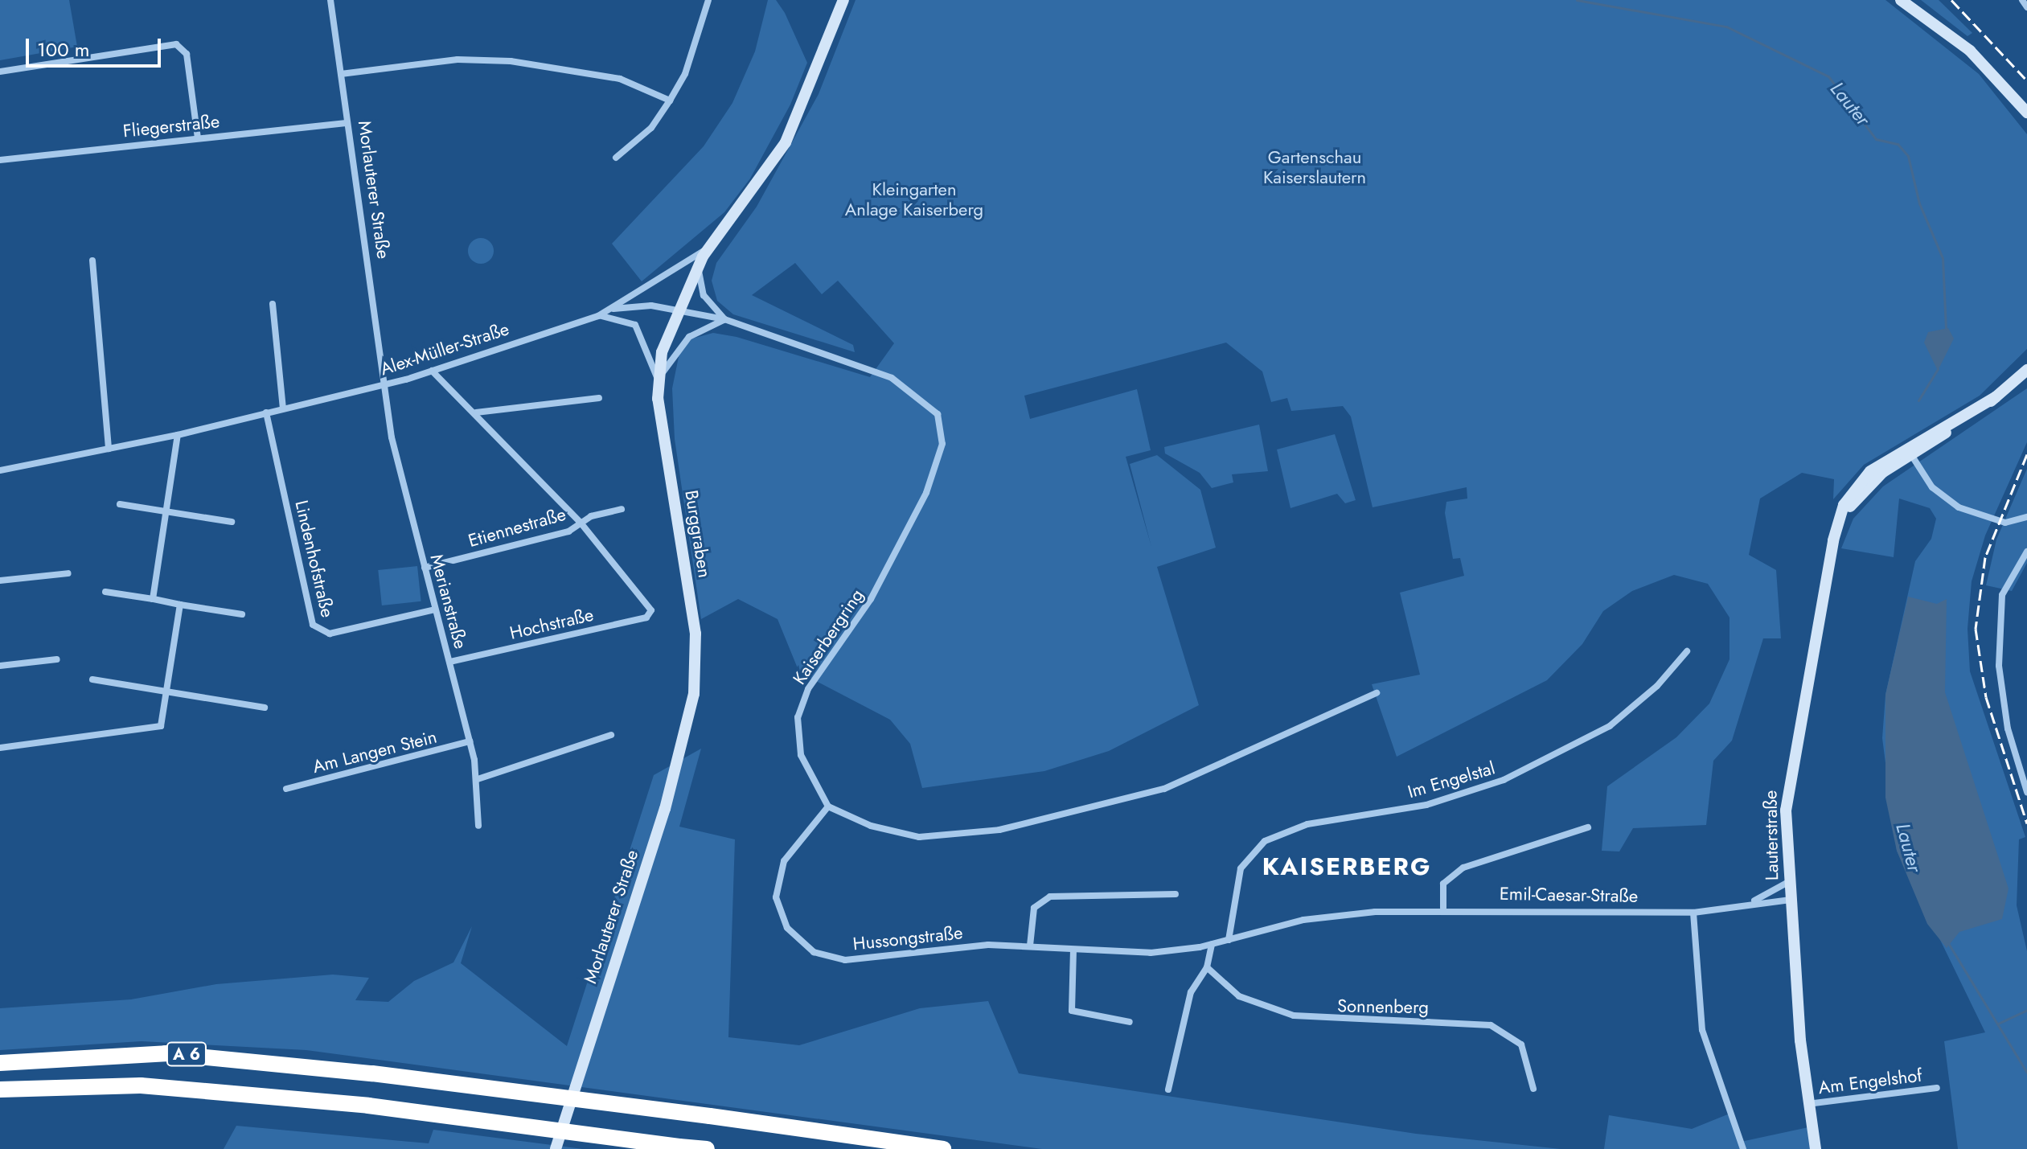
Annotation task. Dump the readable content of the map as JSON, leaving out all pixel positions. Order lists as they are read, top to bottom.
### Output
{
  "streets": {
    "highway": ["A 6"],
    "main road": ["Morlauterer Straße", "Burggraben", "Lauterstraße"],
    "street": [
      "Fliegerstraße",
      "Alex-Müller-Straße",
      "Etiennestraße",
      "Lindenhofstraße",
      "Merianstraße",
      "Hochstraße",
      "Kaiserbergring",
      "Am Langen Stein",
      "Im Engelstal",
      "Emil-Caesar-Straße",
      "Hussongstraße",
      "Sonnenberg",
      "Am Engelshof"
    ]
  },
  "crossings": [
    ["Fliegerstraße", "Morlauterer Straße"],
    ["Morlauterer Straße", "Alex-Müller-Straße"],
    ["Morlauterer Straße", "Burggraben"],
    ["Morlauterer Straße", "Merianstraße"],
    ["Alex-Müller-Straße", "Burggraben"],
    ["Alex-Müller-Straße", "Lindenhofstraße"],
    ["Alex-Müller-Straße", "Merianstraße"],
    ["Alex-Müller-Straße", "Kaiserbergring"],
    ["Etiennestraße", "Merianstraße"],
    ["Etiennestraße", "Hochstraße"],
    ["Burggraben", "Kaiserbergring"],
    ["Lindenhofstraße", "Merianstraße"],
    ["Merianstraße", "Hochstraße"],
    ["Merianstraße", "Am Langen Stein"],
    ["Kaiserbergring", "Hussongstraße"],
    ["Im Engelstal", "Emil-Caesar-Straße"],
    ["Lauterstraße", "Emil-Caesar-Straße"],
    ["Lauterstraße", "Am Engelshof"],
    ["Emil-Caesar-Straße", "Hussongstraße"]
  ],
  "districts": ["KAISERBERG"],
  "water": ["Lauter"],
  "parks": ["Gartenschau Kaiserslautern", "Kleingarten Anlage Kaiserberg"],
  "scale_bar": "100 m"
}
